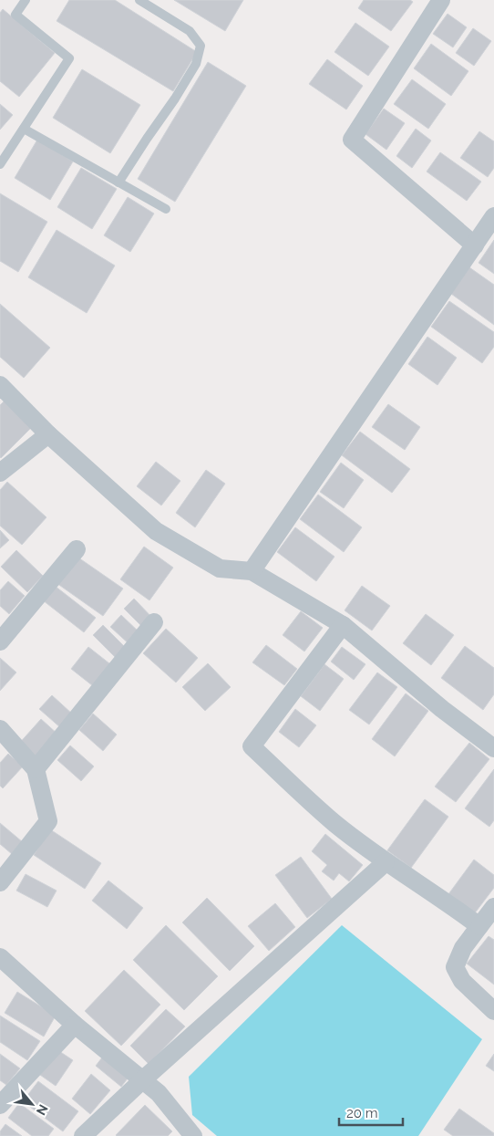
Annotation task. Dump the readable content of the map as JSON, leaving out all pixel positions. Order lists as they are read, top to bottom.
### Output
{
  "scale_bar": "20 m",
  "north": "bottom right"
}
